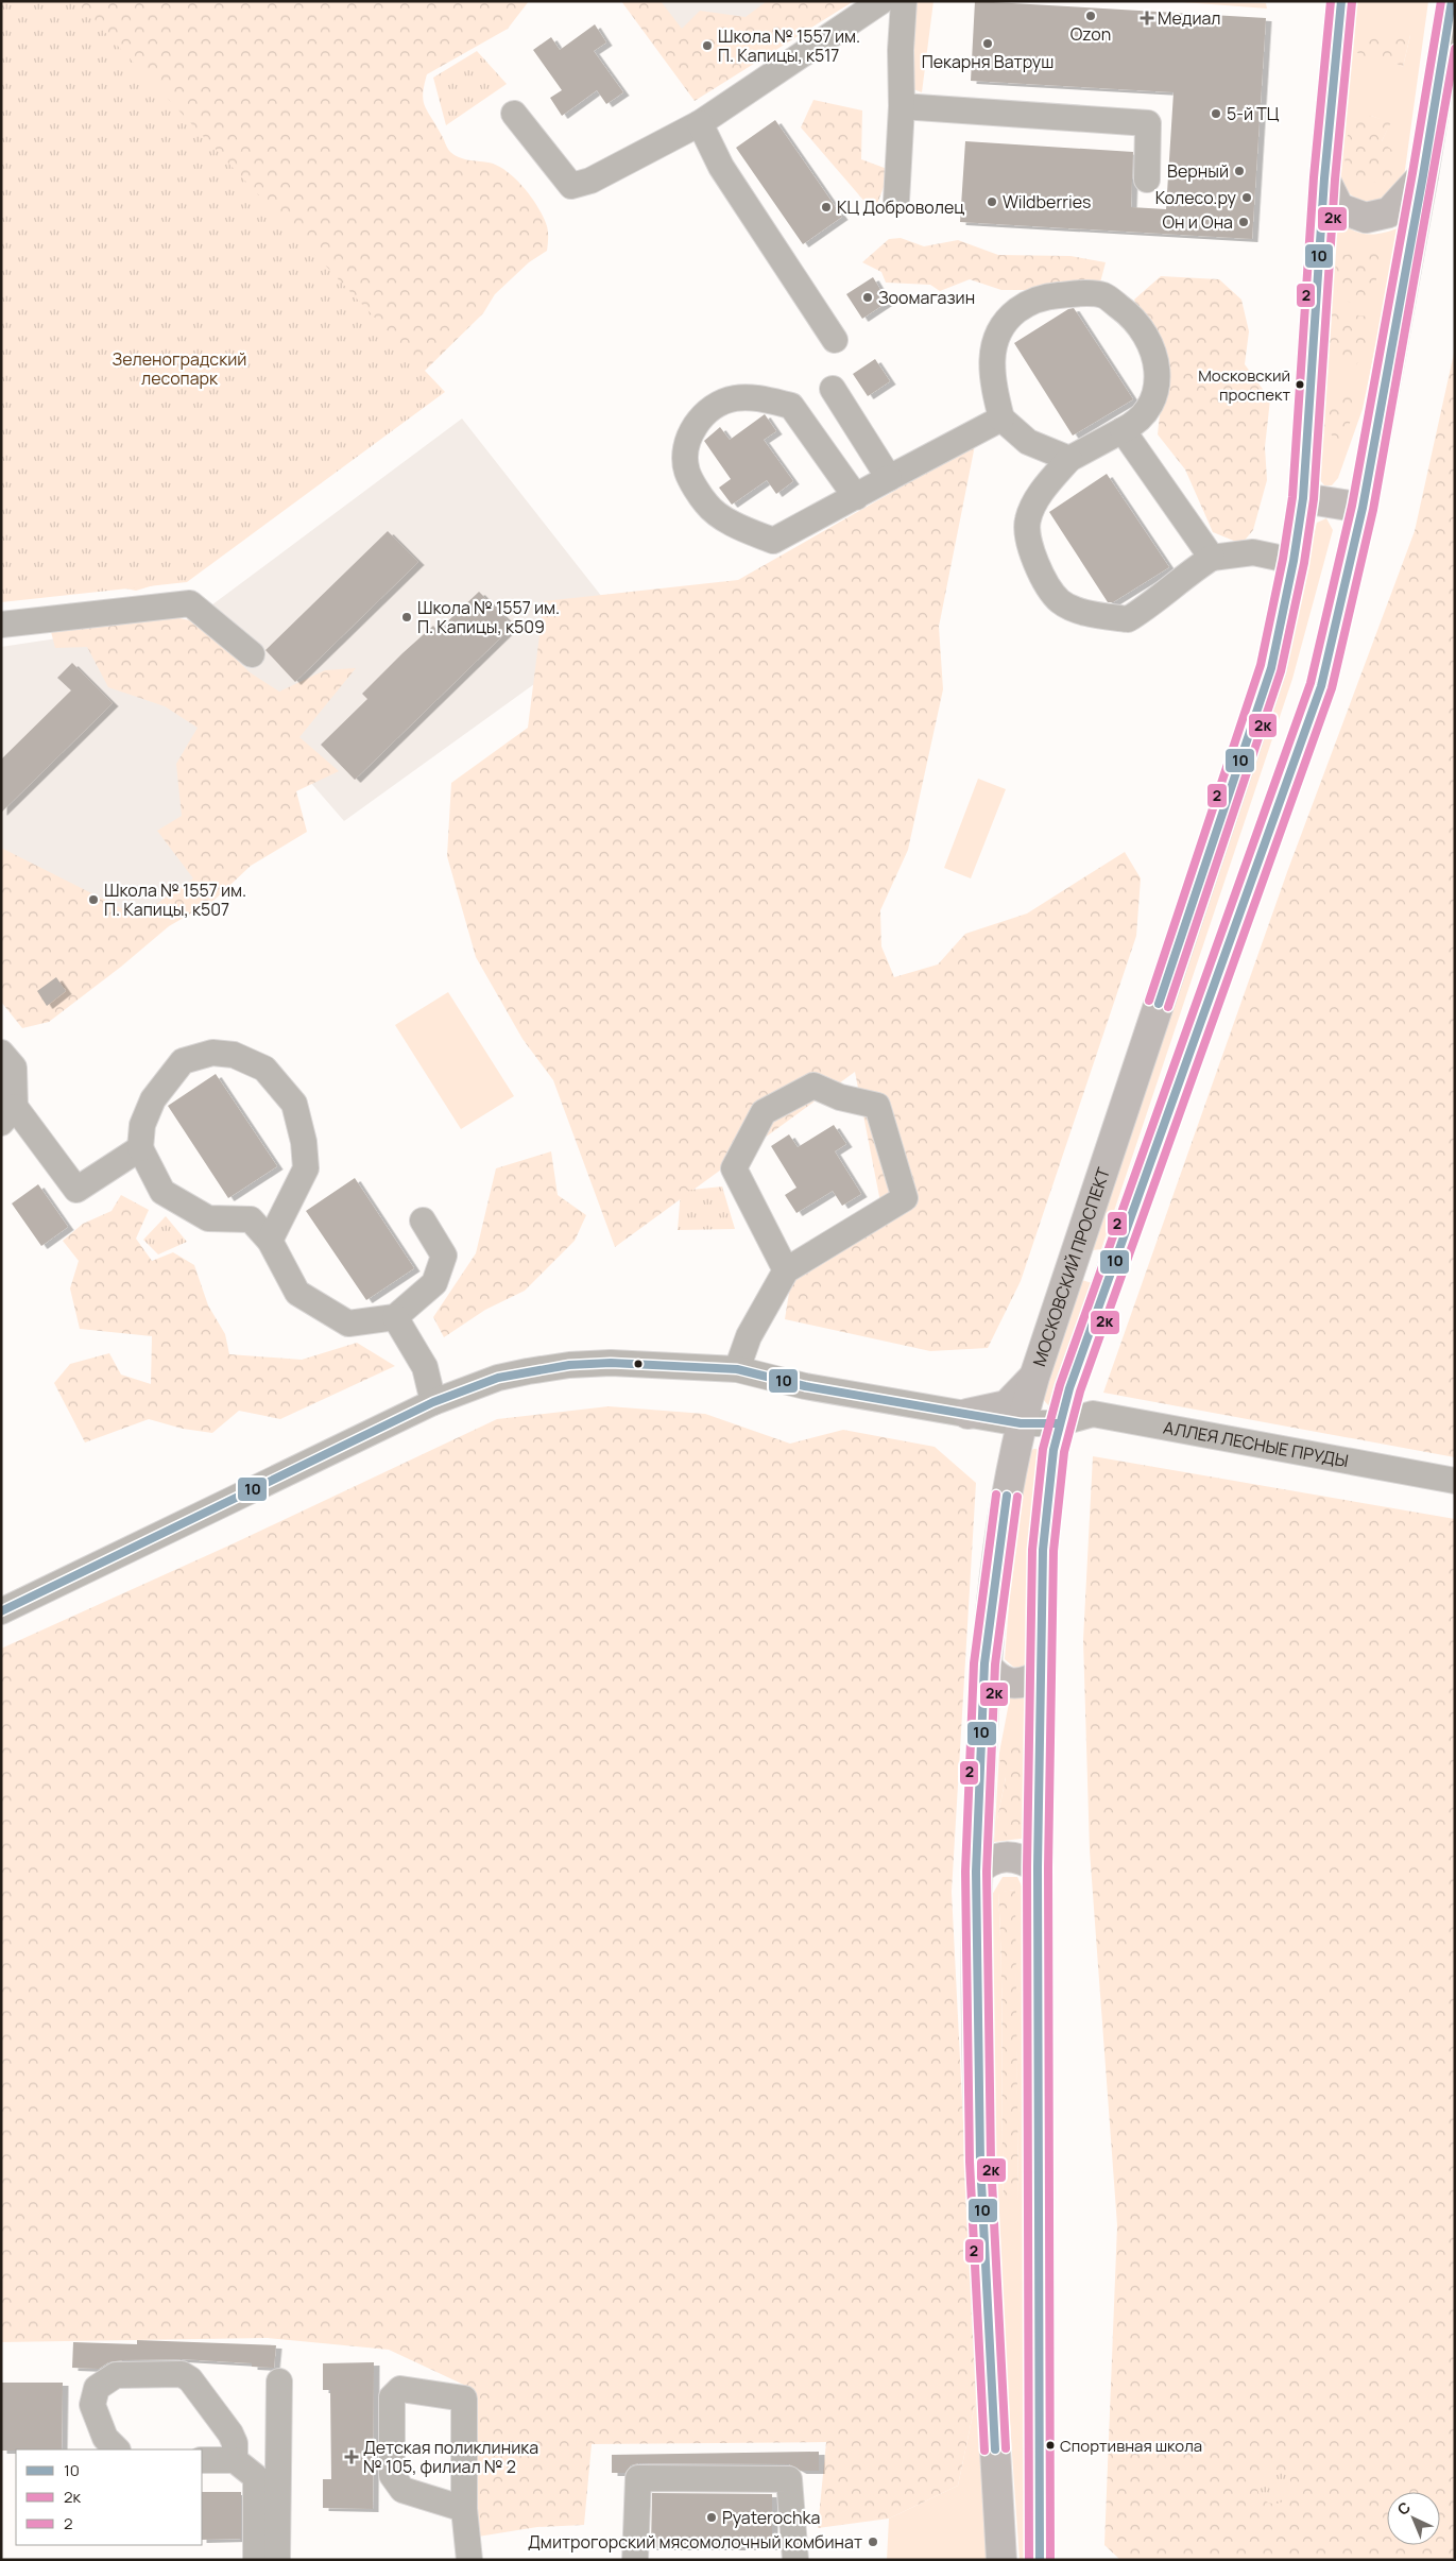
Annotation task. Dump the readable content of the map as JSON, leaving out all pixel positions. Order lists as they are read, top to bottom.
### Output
{
  "streets": {
    "main road": ["МОСКОВСКИЙ ПРОСПЕКТ"],
    "street": ["АЛЛЕЯ ЛЕСНЫЕ ПРУДЫ"]
  },
  "crossings": [
    ["МОСКОВСКИЙ ПРОСПЕКТ", "АЛЛЕЯ ЛЕСНЫЕ ПРУДЫ"]
  ],
  "parks": ["Зеленоградский лесопарк"],
  "places": {
    "other": [
      "Ozon",
      "Пекарня Ватруш",
      "Школа № 1557 им. П. Капицы, к517",
      "5-й ТЦ",
      "Верный",
      "Колесо.ру",
      "Wildberries",
      "КЦ Доброволец",
      "Он и Она",
      "Зоомагазин",
      "Московский проспект",
      "Школа № 1557 им. П. Капицы, к509",
      "Школа № 1557 им. П. Капицы, к507",
      "Спортивная школа",
      "Pyaterochka",
      "Дмитрогорский мясомолочный комбинат"
    ],
    "health": ["Медиал", "Детская поликлиника № 105, филиал № 2"]
  },
  "lines": ["transit line 10", "transit line 2", "transit line 2к"],
  "legend": ["10", "2к", "2"],
  "north": "top left"
}
